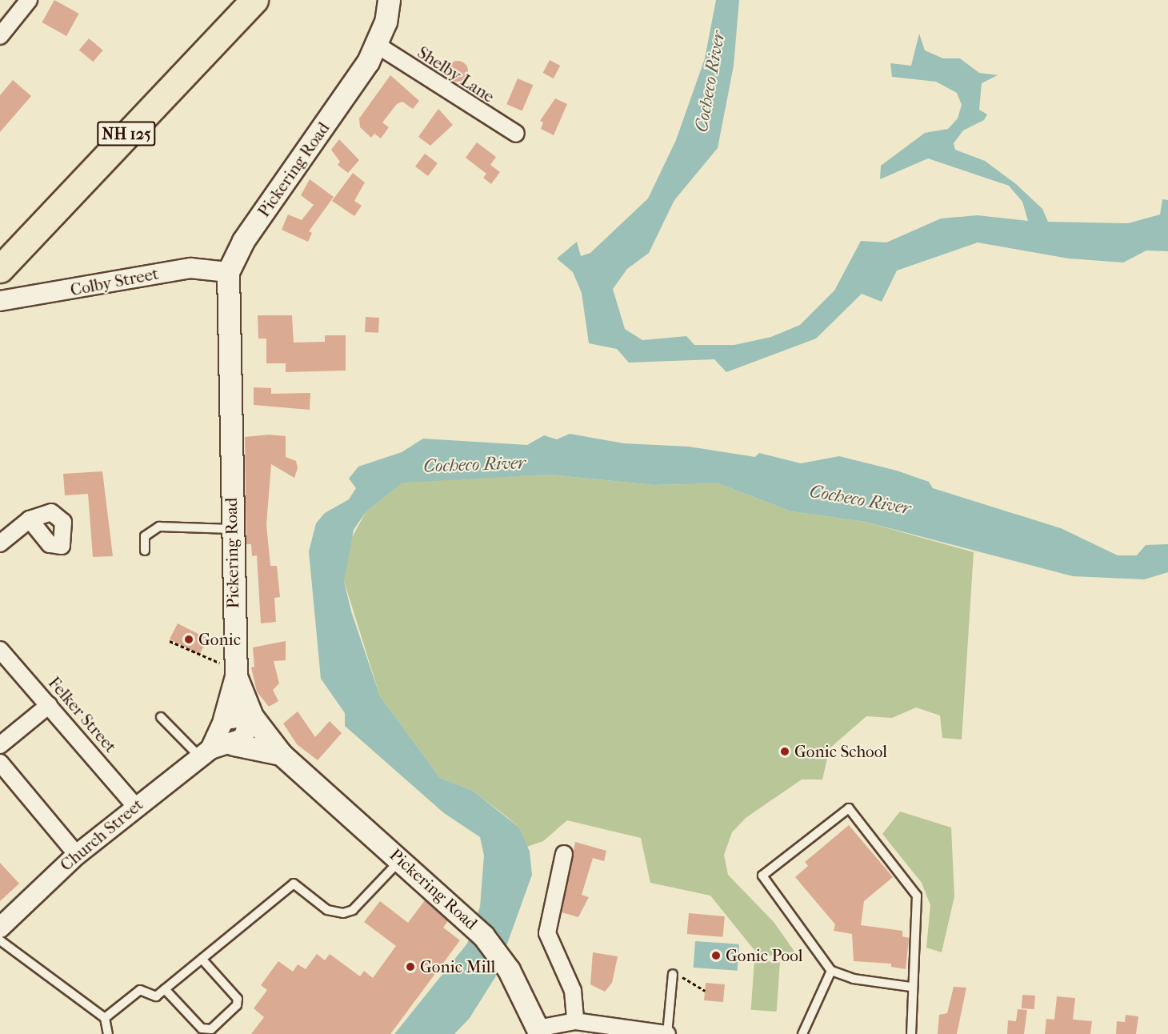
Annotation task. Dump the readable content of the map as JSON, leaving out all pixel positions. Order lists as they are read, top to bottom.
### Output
{
  "streets": {
    "highway": ["NH 125"],
    "main road": ["Pickering Road"],
    "street": [
      "Shelby Lane",
      "Colby Street",
      "Felker Street",
      "Church Street"
    ]
  },
  "crossings": [
    ["Shelby Lane", "Pickering Road"],
    ["Pickering Road", "Colby Street"],
    ["Felker Street", "Church Street"]
  ],
  "water": ["Cocheco River"],
  "places": [
    "Gonic",
    "Gonic School",
    "Gonic Pool",
    "Gonic Mill"
  ]
}
